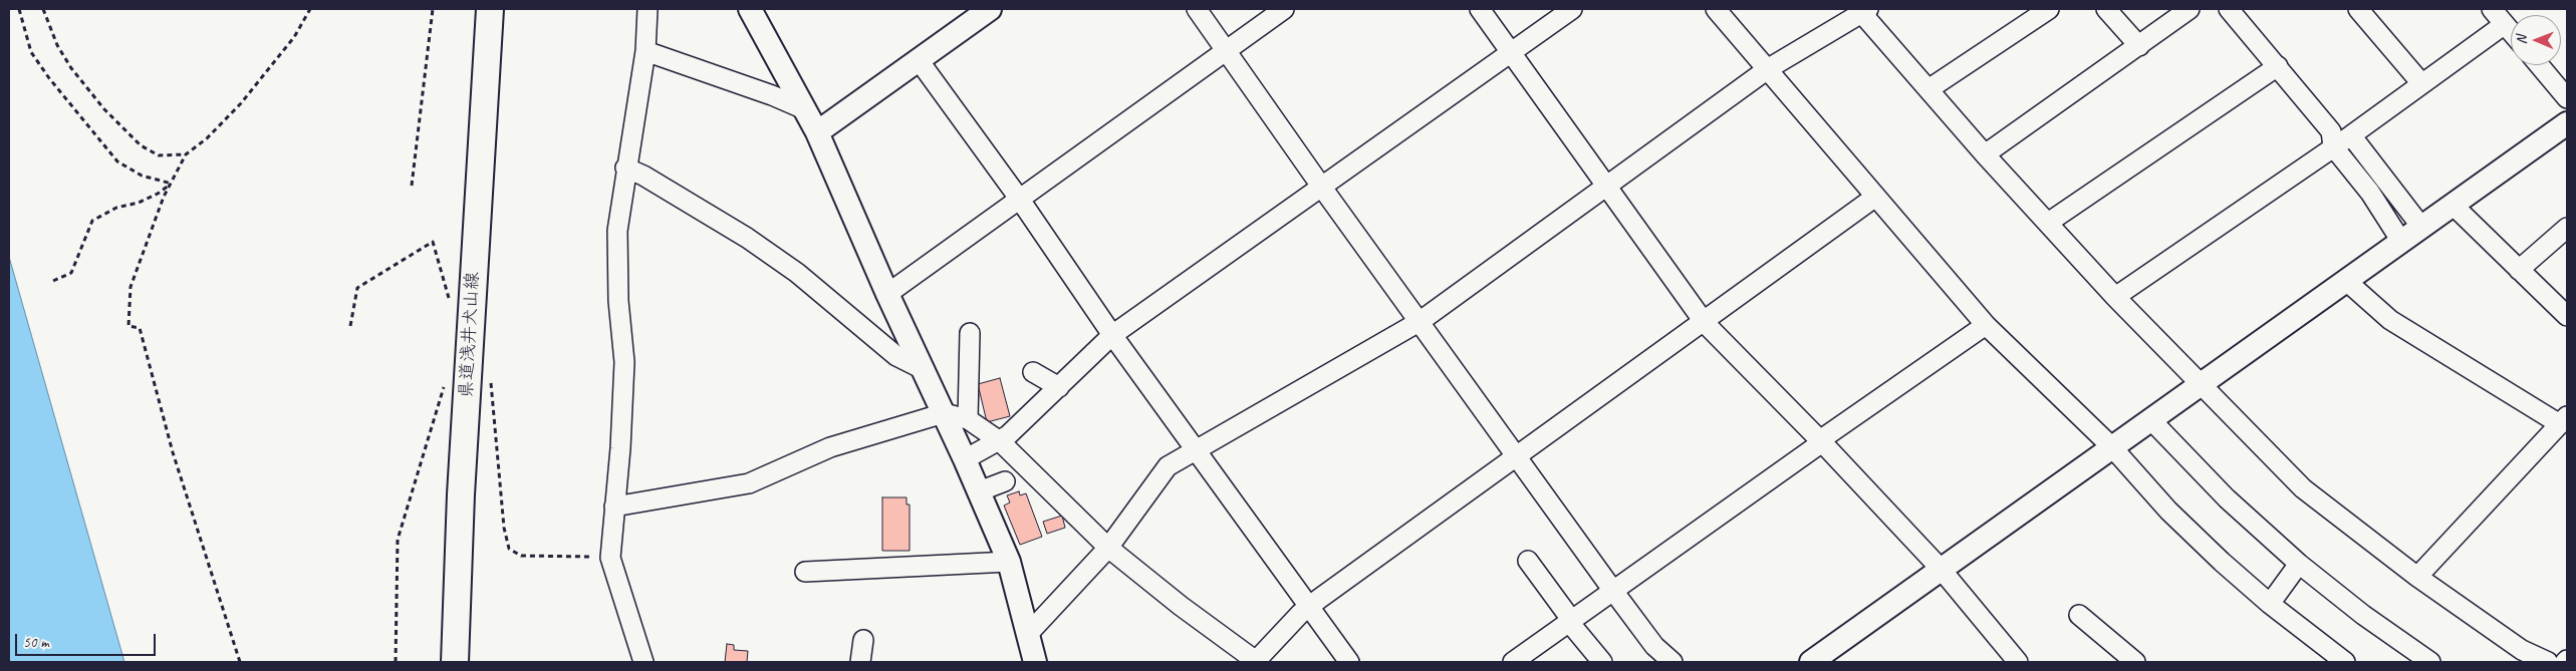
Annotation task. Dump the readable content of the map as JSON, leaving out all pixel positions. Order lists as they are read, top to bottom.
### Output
{
  "streets": {
    "main road": ["県道浅井犬山線"]
  },
  "scale_bar": "50 m",
  "north": "left"
}
